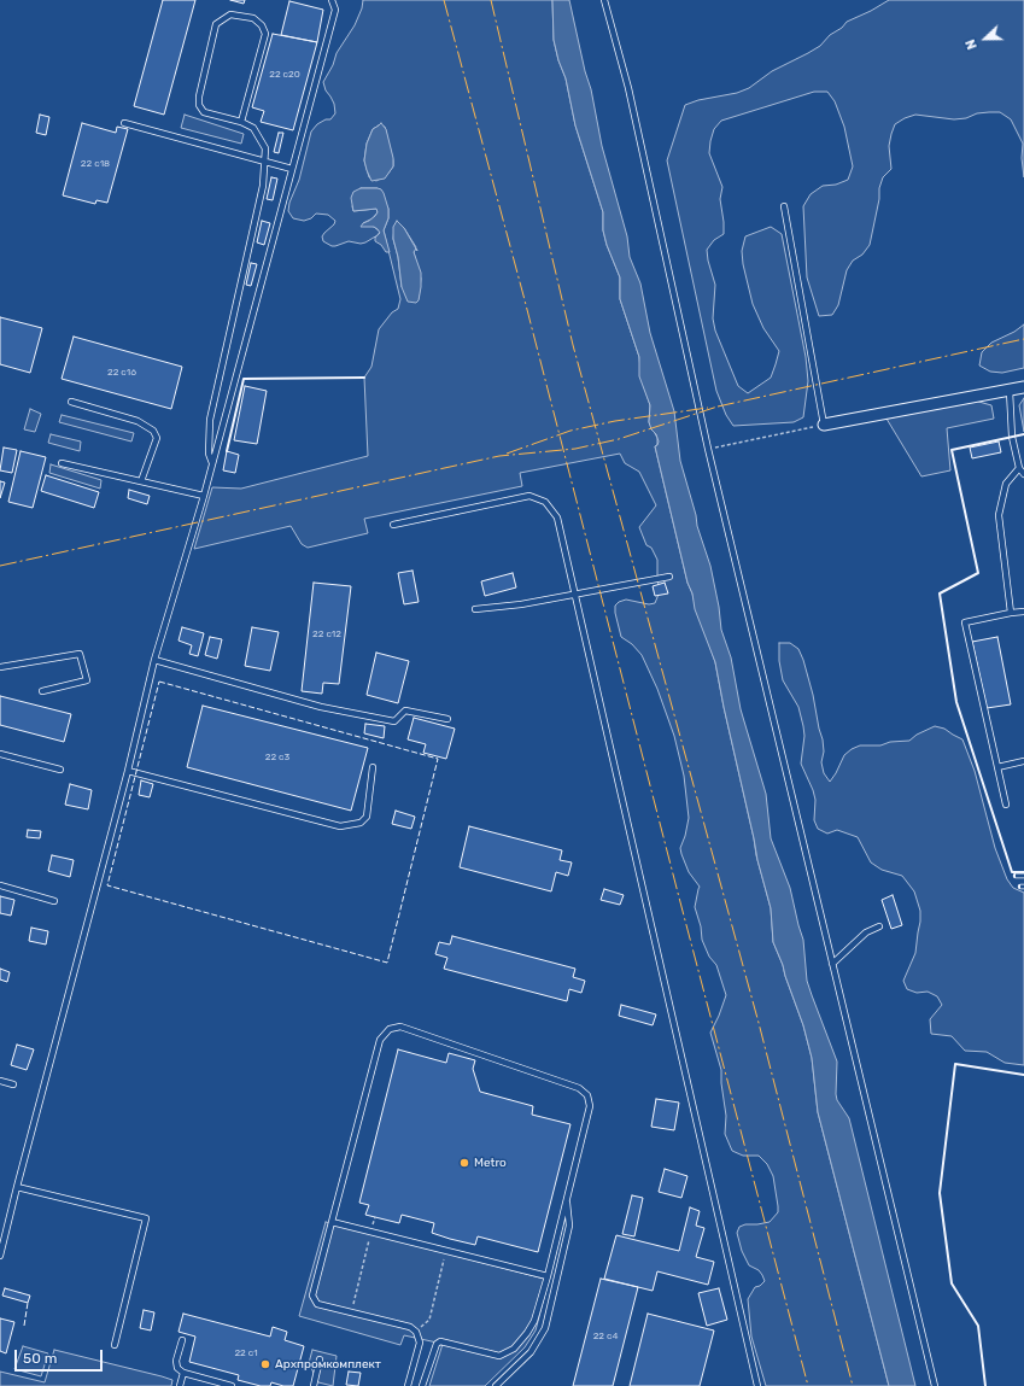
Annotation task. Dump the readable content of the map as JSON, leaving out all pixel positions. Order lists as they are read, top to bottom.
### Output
{
  "places": ["Metro", "Архпромкомплект"],
  "house_numbers": [
    "22 с20",
    "22 с18",
    "22 с16",
    "22 с12",
    "22 с3",
    "22 с4",
    "22 с1"
  ],
  "scale_bar": "50 m",
  "north": "left"
}
